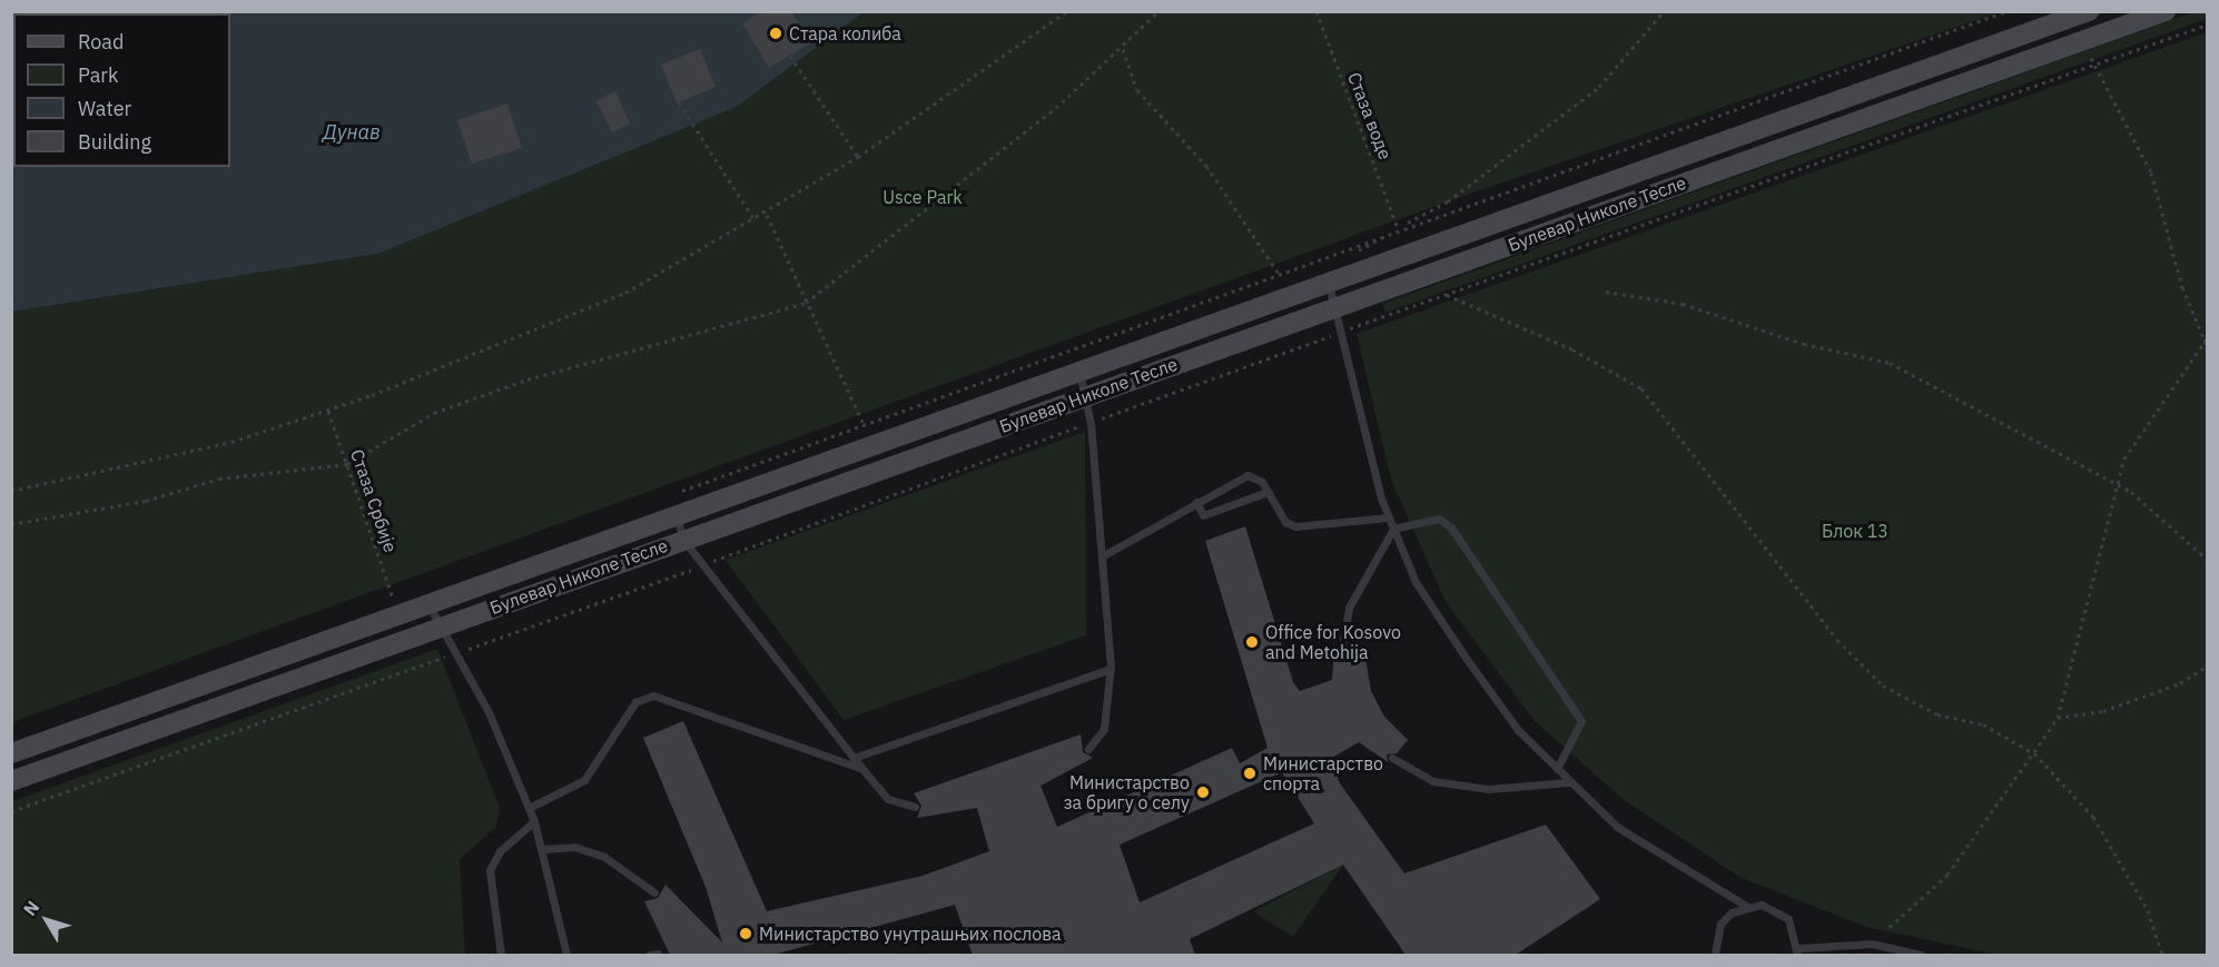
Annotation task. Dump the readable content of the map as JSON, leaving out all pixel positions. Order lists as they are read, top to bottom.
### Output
{
  "streets": {
    "main road": ["Булевар Николе Тесле"],
    "path": ["Стаза воде", "Стаза Србије"]
  },
  "water": ["Дунав"],
  "parks": ["Usce Park", "Блок 13"],
  "places": [
    "Стара колиба",
    "Office for Kosovo and Metohija",
    "Министарство спорта",
    "Министарство за бригу о селу",
    "Министарство унутрашњих послова"
  ],
  "legend": [
    "Road",
    "Park",
    "Water",
    "Building"
  ],
  "north": "top left"
}
